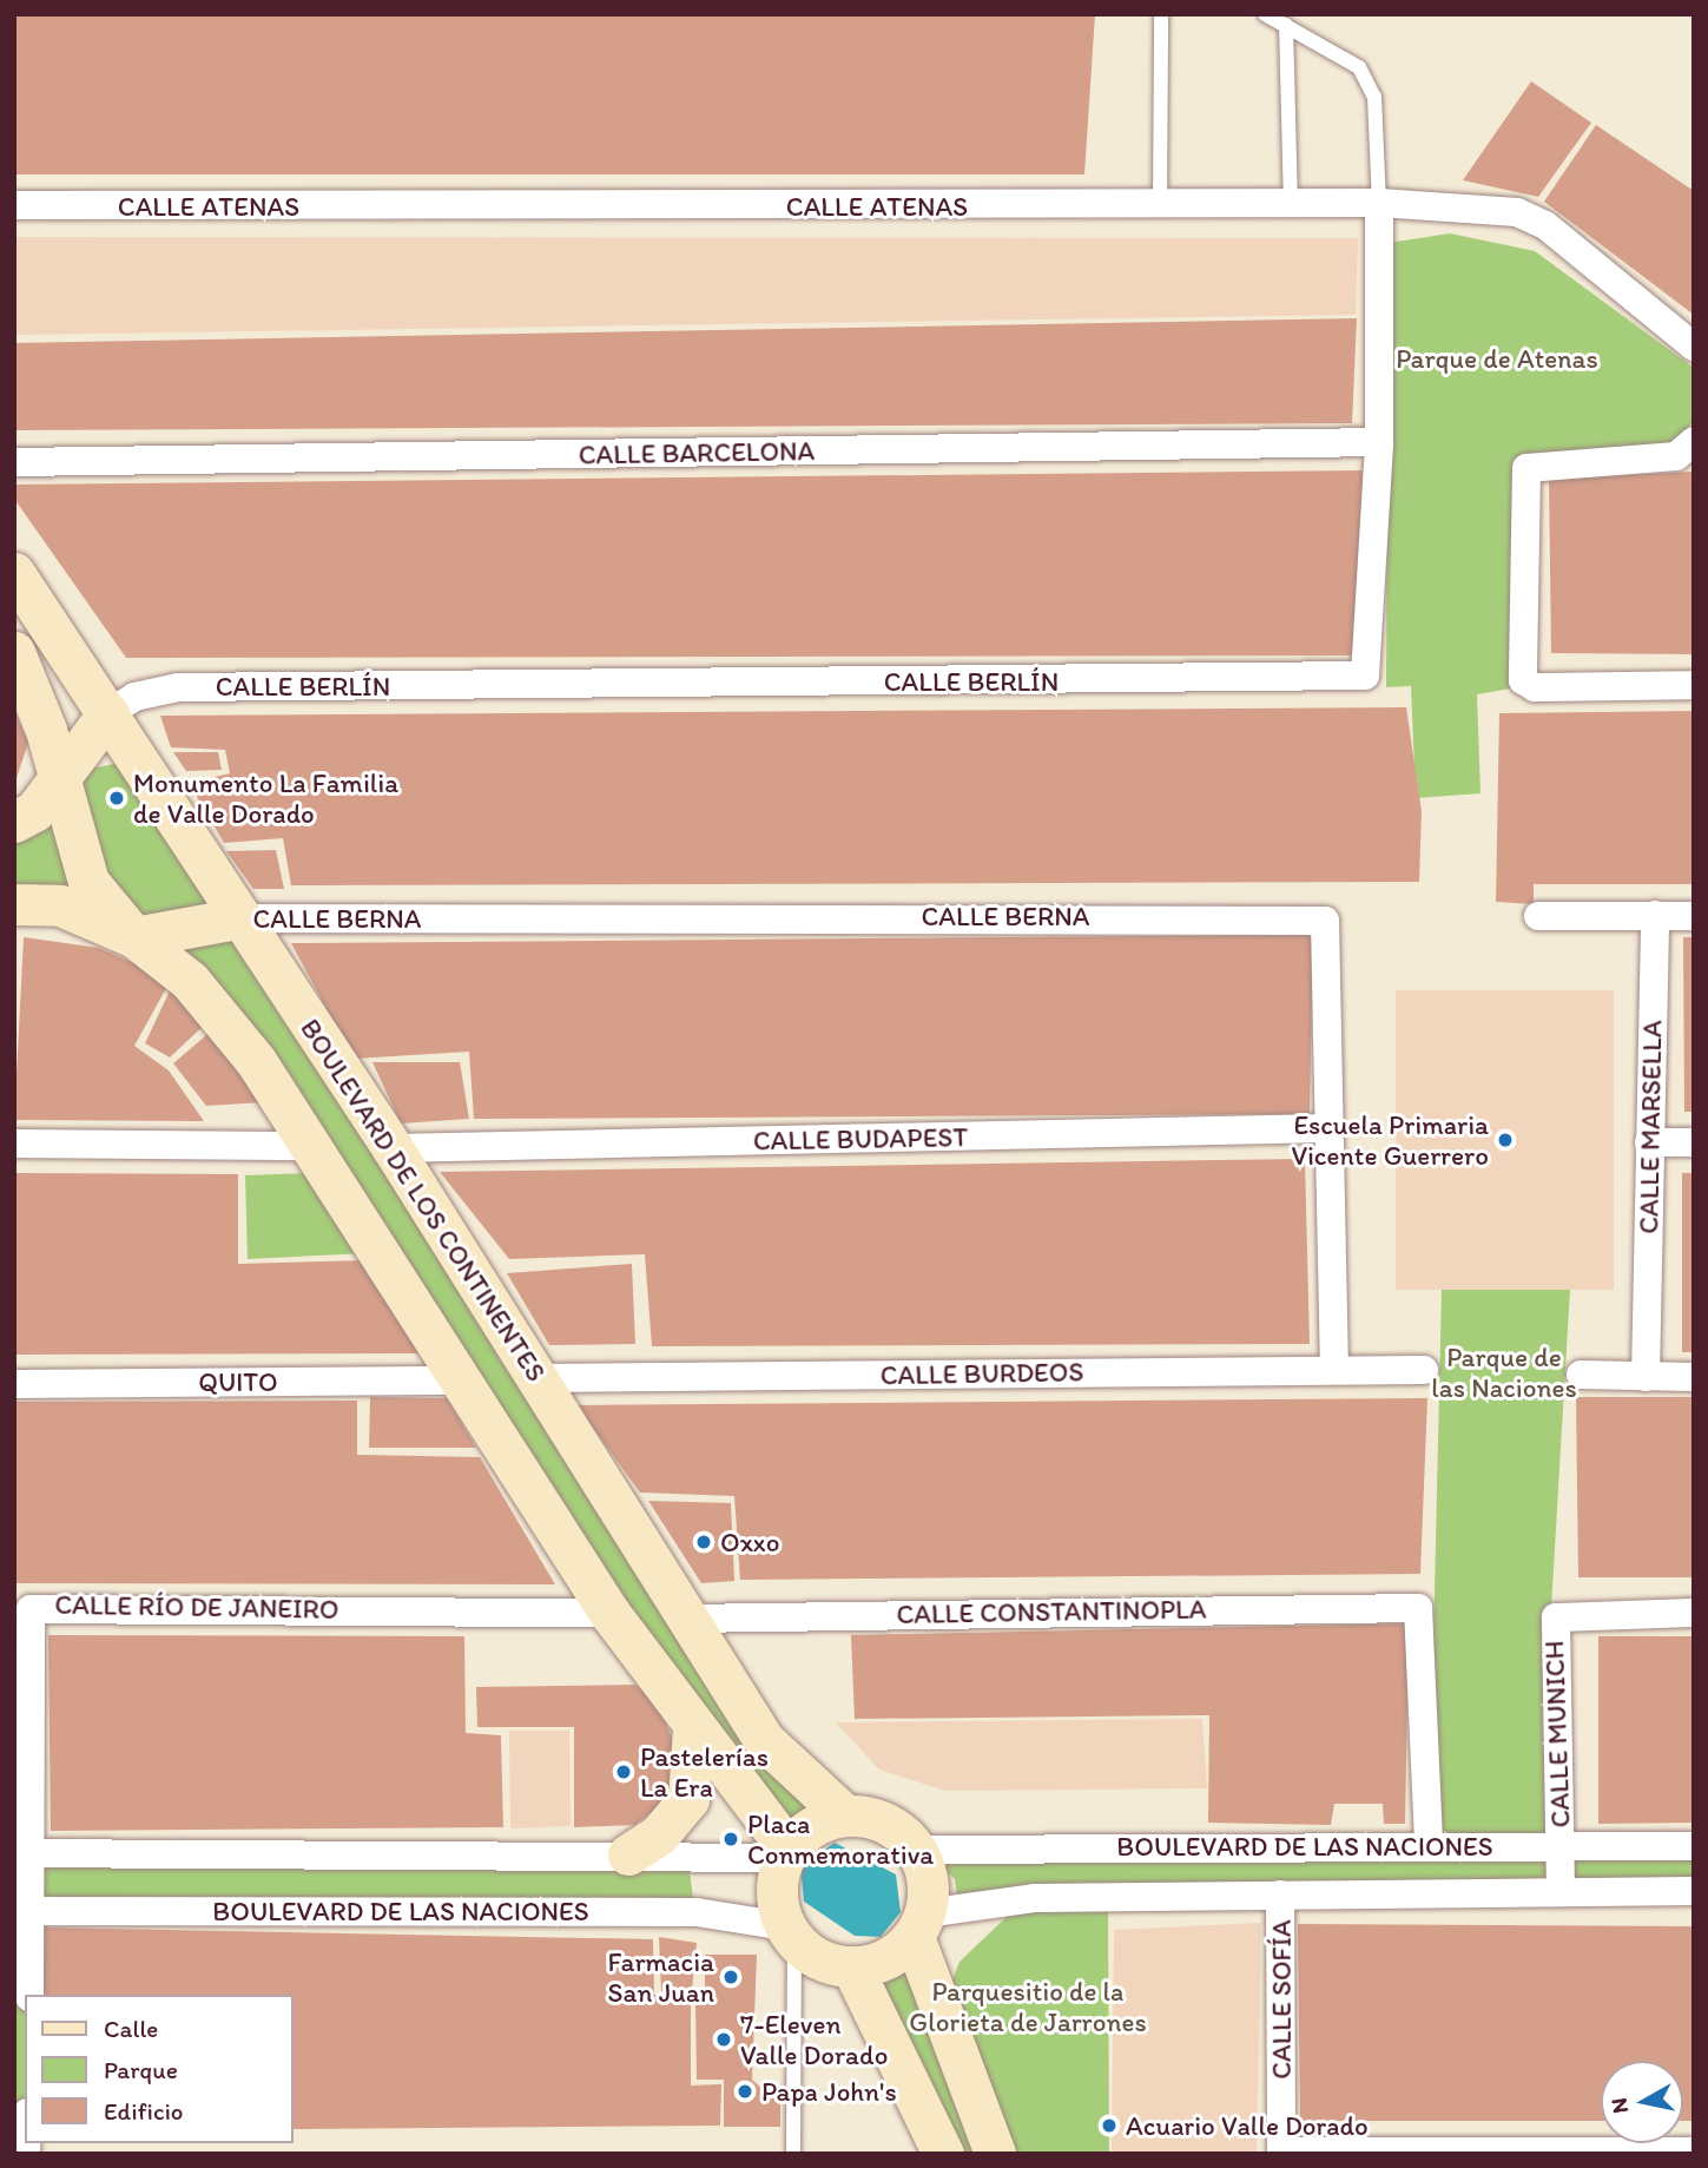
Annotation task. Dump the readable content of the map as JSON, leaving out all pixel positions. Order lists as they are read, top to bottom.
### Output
{
  "streets": {
    "street": [
      "CALLE ATENAS",
      "CALLE BARCELONA",
      "CALLE BERLÍN",
      "CALLE BERNA",
      "CALLE MARSELLA",
      "CALLE BUDAPEST",
      "BOULEVARD DE LOS CONTINENTES",
      "CALLE BURDEOS",
      "QUITO",
      "CALLE RÍO DE JANEIRO",
      "CALLE CONSTANTINOPLA",
      "CALLE MUNICH",
      "BOULEVARD DE LAS NACIONES",
      "CALLE SOFÍA"
    ]
  },
  "crossings": [
    ["CALLE ATENAS", "CALLE BERLÍN"],
    ["CALLE BARCELONA", "CALLE BERLÍN"],
    ["CALLE BERLÍN", "BOULEVARD DE LOS CONTINENTES"],
    ["CALLE BERNA", "CALLE BUDAPEST"],
    ["CALLE BERNA", "BOULEVARD DE LOS CONTINENTES"],
    ["CALLE BERNA", "CALLE BURDEOS"],
    ["CALLE BUDAPEST", "BOULEVARD DE LOS CONTINENTES"],
    ["BOULEVARD DE LOS CONTINENTES", "CALLE BURDEOS"],
    ["BOULEVARD DE LOS CONTINENTES", "CALLE CONSTANTINOPLA"],
    ["BOULEVARD DE LOS CONTINENTES", "BOULEVARD DE LAS NACIONES"],
    ["CALLE RÍO DE JANEIRO", "BOULEVARD DE LAS NACIONES"],
    ["CALLE CONSTANTINOPLA", "BOULEVARD DE LAS NACIONES"],
    ["CALLE MUNICH", "BOULEVARD DE LAS NACIONES"],
    ["BOULEVARD DE LAS NACIONES", "CALLE SOFÍA"]
  ],
  "parks": ["Parque de Atenas", "Parque de las Naciones", "Parquesitio de la Glorieta de Jarrones"],
  "places": [
    "Monumento La Familia de Valle Dorado",
    "Escuela Primaria Vicente Guerrero",
    "Oxxo",
    "Pastelerías La Era",
    "Placa Conmemorativa",
    "Farmacia San Juan",
    "7-Eleven Valle Dorado",
    "Papa John's",
    "Acuario Valle Dorado"
  ],
  "legend": ["Calle", "Parque", "Edificio"],
  "north": "left"
}
